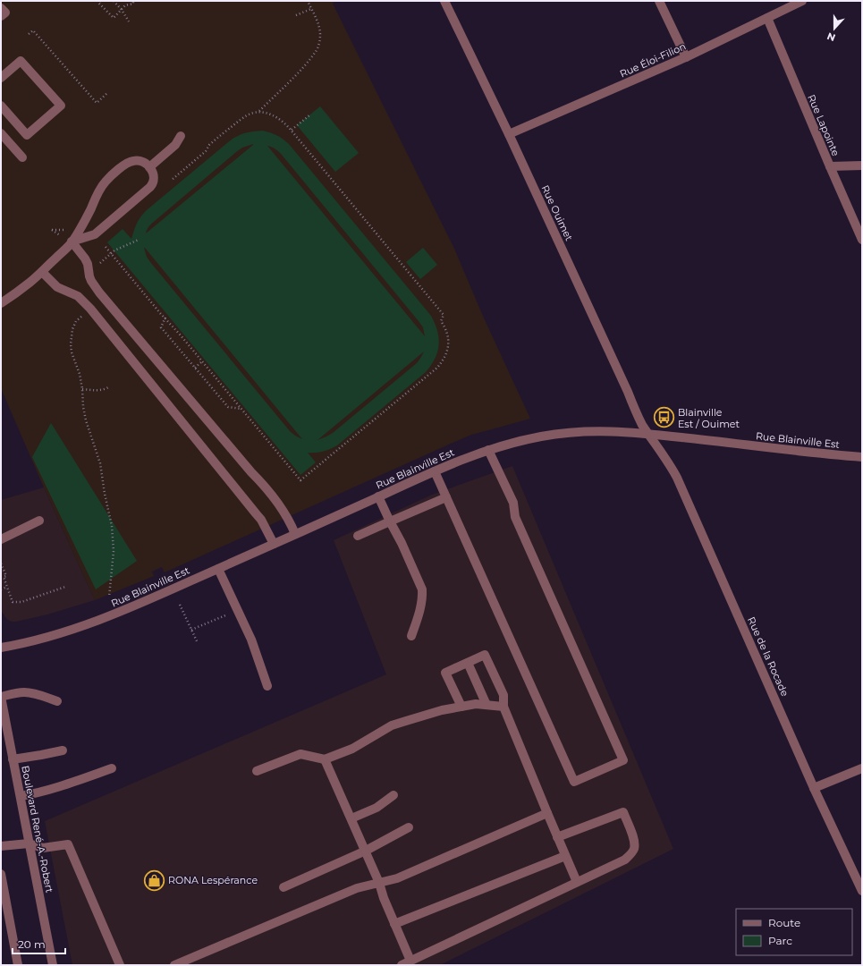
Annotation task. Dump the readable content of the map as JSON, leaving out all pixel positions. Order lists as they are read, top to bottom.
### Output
{
  "streets": {
    "street": [
      "Rue Éloi-Filion",
      "Rue Lapointe",
      "Rue Ouimet",
      "Rue Blainville Est",
      "Rue de la Rocade",
      "Boulevard René-A.-Robert"
    ]
  },
  "crossings": [
    ["Rue Éloi-Filion", "Rue Lapointe"],
    ["Rue Éloi-Filion", "Rue Ouimet"],
    ["Rue Ouimet", "Rue Blainville Est"],
    ["Rue Ouimet", "Rue de la Rocade"],
    ["Rue Blainville Est", "Rue de la Rocade"]
  ],
  "places": {
    "bus stop": ["Blainville Est / Ouimet"],
    "shop": ["RONA Lespérance"]
  },
  "legend": ["Route", "Parc"],
  "scale_bar": "20 m",
  "north": "bottom"
}
